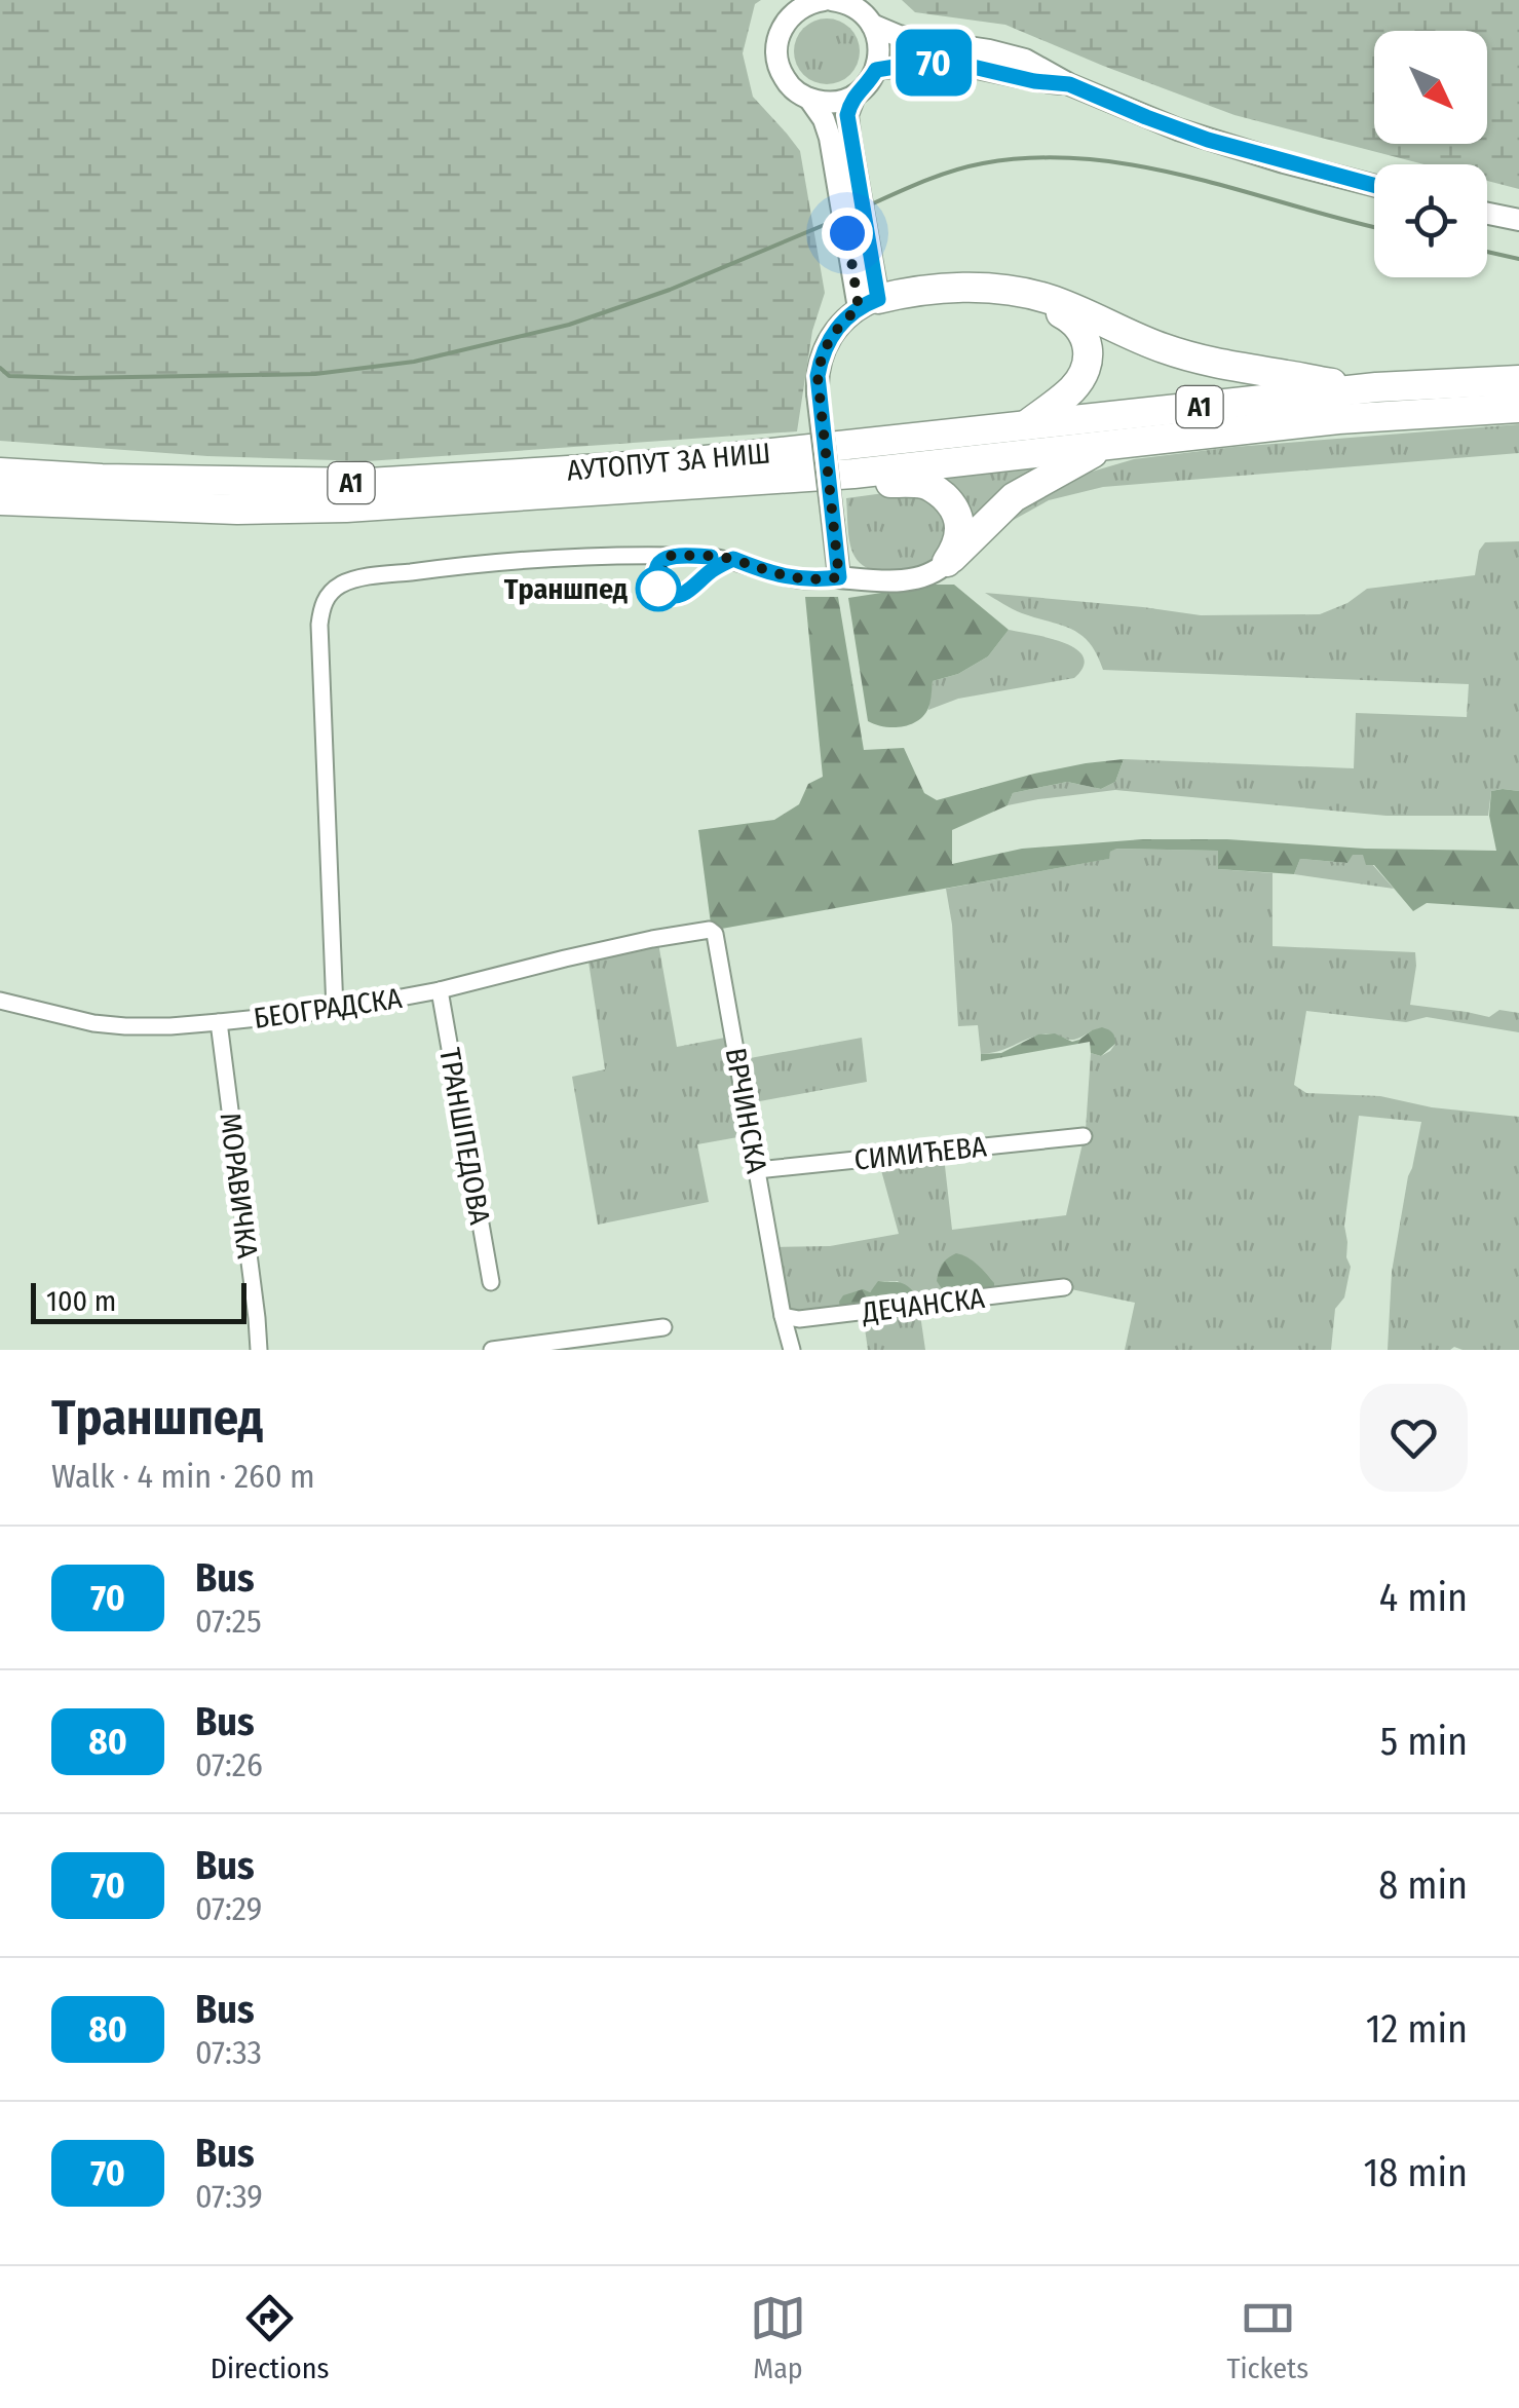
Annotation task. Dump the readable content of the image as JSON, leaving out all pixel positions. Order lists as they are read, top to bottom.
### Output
{
  "streets": {
    "highway": ["A1", "АУТОПУТ ЗА НИШ"],
    "street": [
      "БЕОГРАДСКА",
      "ВРЧИНСКА",
      "ТРАНШПЕДОВА",
      "СИМИЋЕВА",
      "МОРАВИЧКА",
      "ДЕЧАНСКА"
    ]
  },
  "crossings": [
    ["БЕОГРАДСКА", "ВРЧИНСКА"],
    ["БЕОГРАДСКА", "ТРАНШПЕДОВА"],
    ["БЕОГРАДСКА", "МОРАВИЧКА"],
    ["ВРЧИНСКА", "СИМИЋЕВА"],
    ["ВРЧИНСКА", "ДЕЧАНСКА"]
  ],
  "places": ["Траншпед"],
  "lines": ["bus line 70"],
  "scale_bar": "100 m",
  "north": "bottom right",
  "page": {
    "on_map": "70",
    "scale": "100 m",
    "heading": ["Траншпед", "Walk · 4 min · 260 m"],
    "list": [
      {
        "mark": "70",
        "name": "Bus",
        "note": "07:25",
        "value": "4 min"
      },
      {
        "mark": "80",
        "name": "Bus",
        "note": "07:26",
        "value": "5 min"
      },
      {
        "mark": "70",
        "name": "Bus",
        "note": "07:29",
        "value": "8 min"
      },
      {
        "mark": "80",
        "name": "Bus",
        "note": "07:33",
        "value": "12 min"
      },
      {
        "mark": "70",
        "name": "Bus",
        "note": "07:39",
        "value": "18 min"
      }
    ],
    "tabs": ["Directions", "Map", "Tickets"]
  }
}
